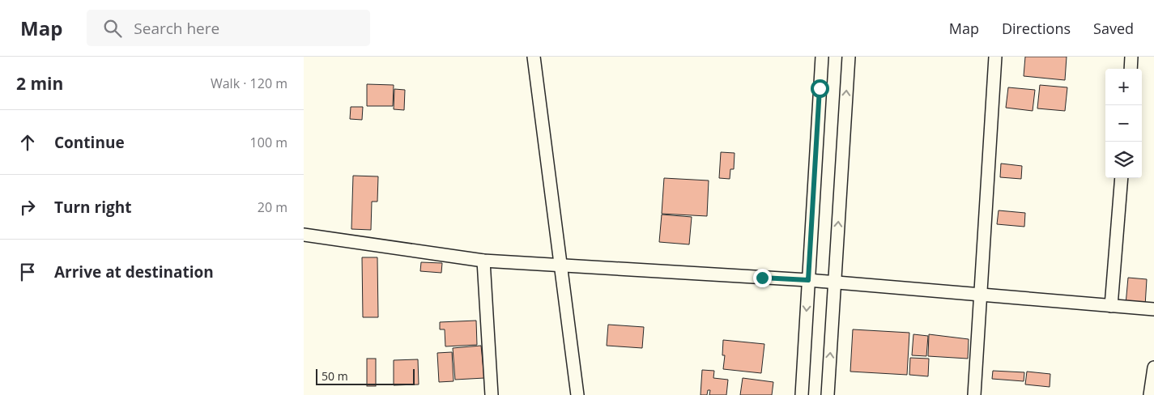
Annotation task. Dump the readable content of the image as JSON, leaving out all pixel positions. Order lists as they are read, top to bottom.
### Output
{
  "scale_bar": "50 m",
  "page": {
    "header": "Map",
    "search": "Search here",
    "nav": ["Map", "Directions", "Saved"],
    "heading": ["2 min", "Walk · 120 m"],
    "map_buttons": ["+", "−"],
    "list": [
      ["Continue", "100 m"],
      ["Turn right", "20 m"],
      "Arrive at destination"
    ],
    "scale": "50 m"
  }
}
